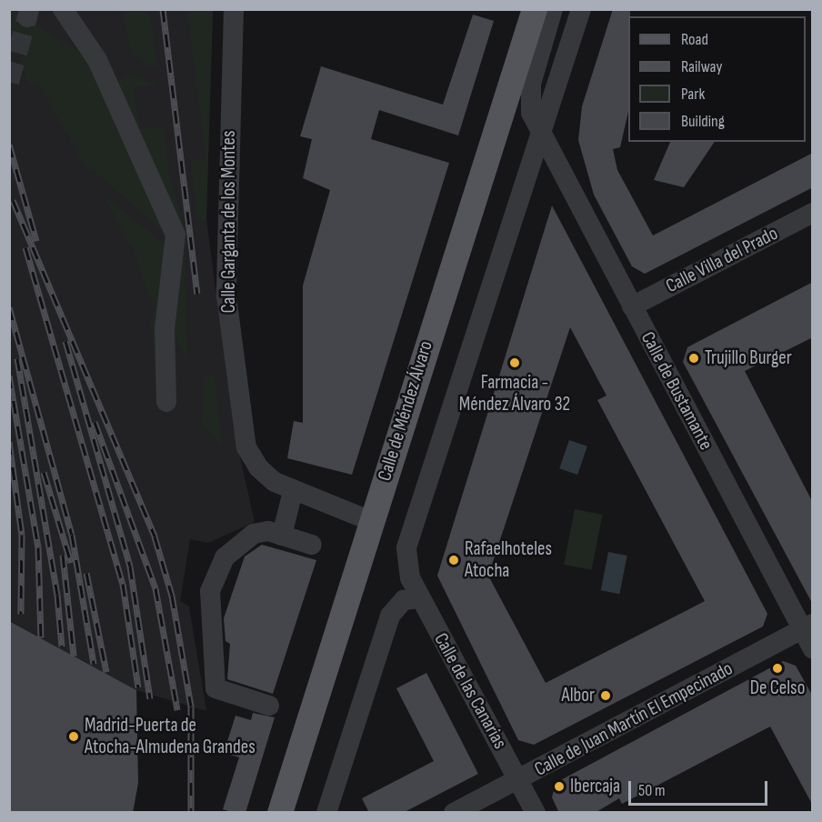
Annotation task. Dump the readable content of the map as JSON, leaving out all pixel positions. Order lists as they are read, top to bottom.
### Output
{
  "streets": {
    "main road": ["Calle de Méndez Álvaro"],
    "street": [
      "Calle Garganta de los Montes",
      "Calle Villa del Prado",
      "Calle de Bustamante",
      "Calle de las Canarias",
      "Calle de Juan Martín El Empecinado"
    ]
  },
  "crossings": [
    ["Calle Garganta de los Montes", "Calle de Méndez Álvaro"],
    ["Calle Villa del Prado", "Calle de Bustamante"],
    ["Calle de Bustamante", "Calle de Méndez Álvaro"],
    ["Calle de Bustamante", "Calle de Juan Martín El Empecinado"],
    ["Calle de Méndez Álvaro", "Calle de las Canarias"],
    ["Calle de las Canarias", "Calle de Juan Martín El Empecinado"]
  ],
  "places": [
    "Trujillo Burger",
    "Farmacia - Méndez Álvaro 32",
    "Rafaelhoteles Atocha",
    "De Celso",
    "Albor",
    "Madrid-Puerta de Atocha-Almudena Grandes",
    "Ibercaja"
  ],
  "legend": [
    "Road",
    "Railway",
    "Park",
    "Building"
  ],
  "scale_bar": "50 m"
}
